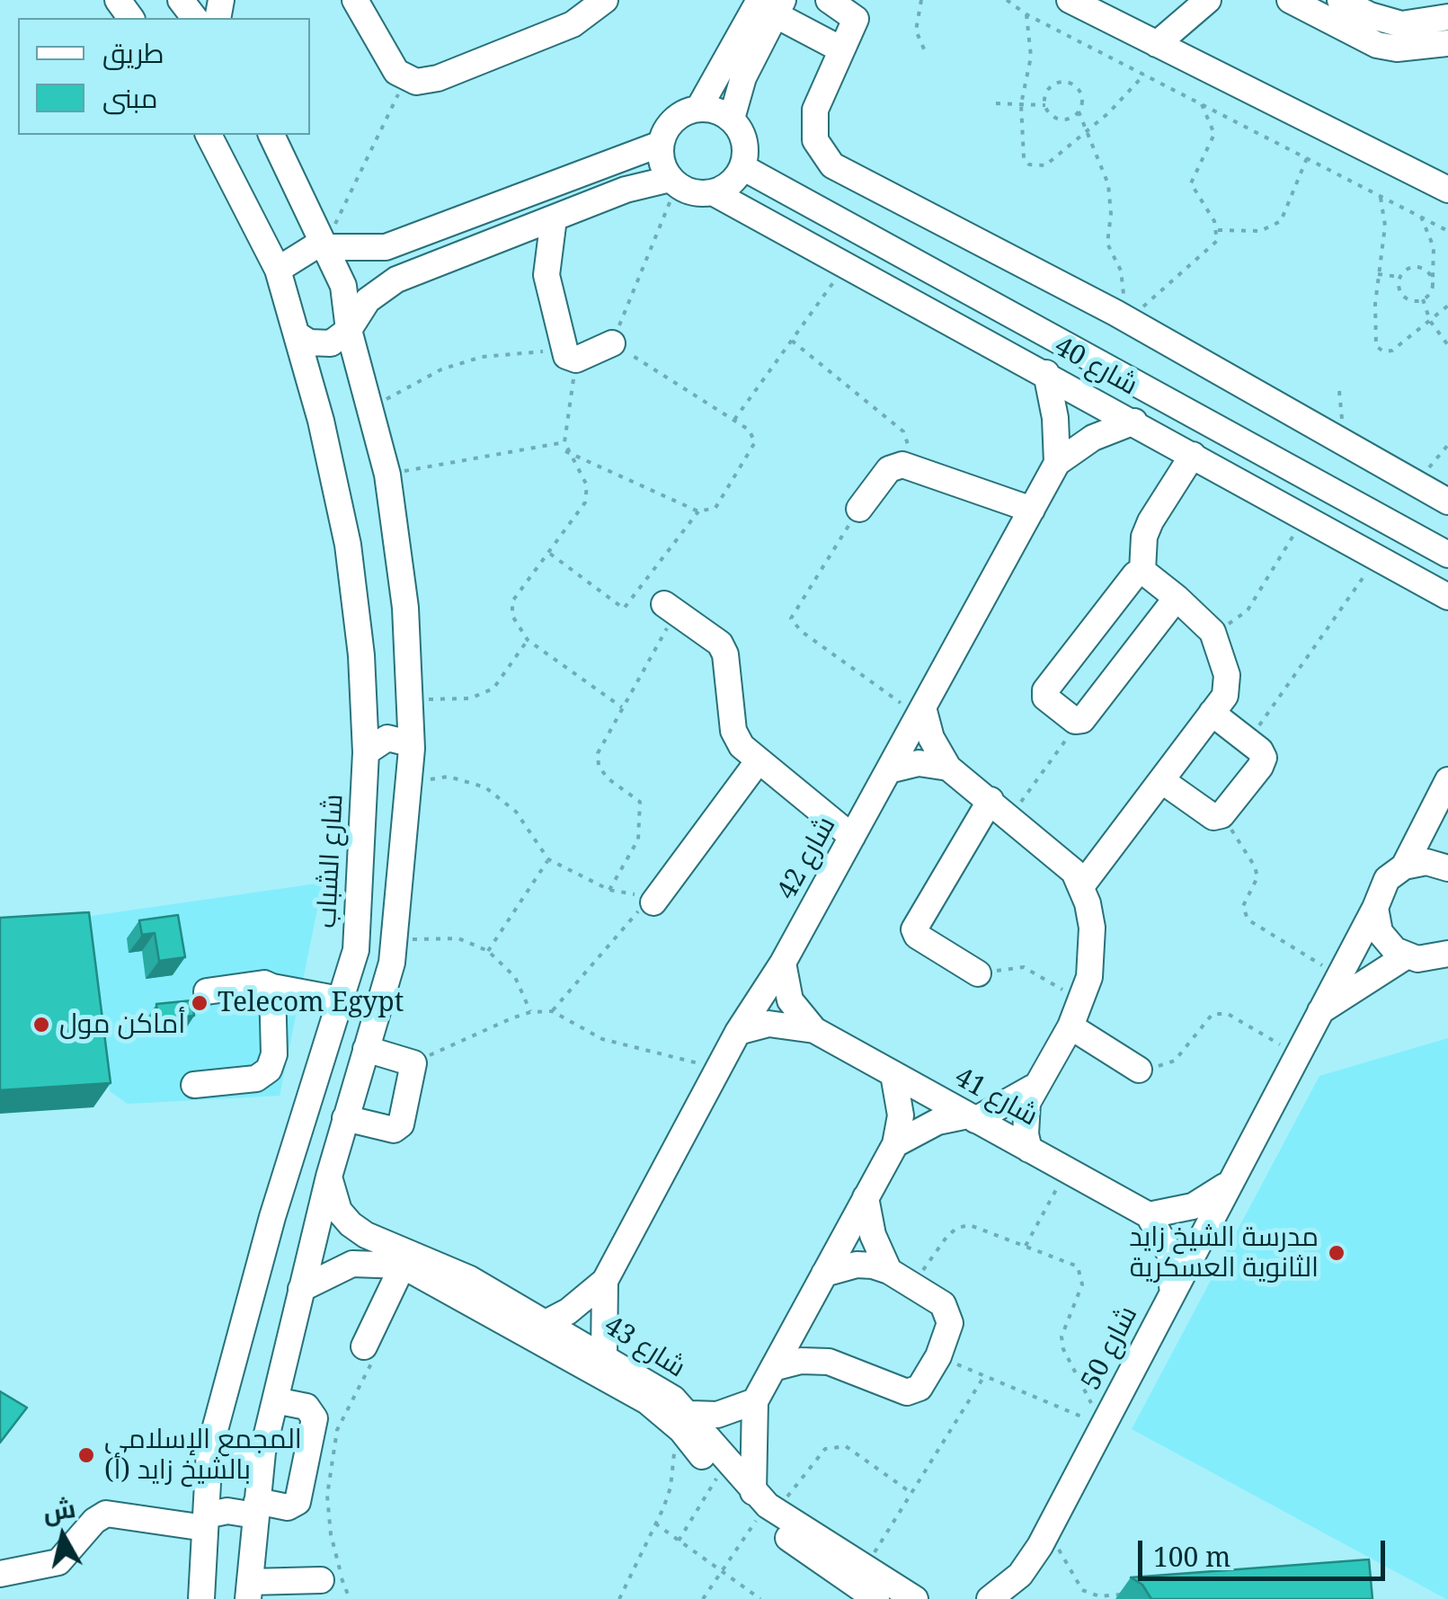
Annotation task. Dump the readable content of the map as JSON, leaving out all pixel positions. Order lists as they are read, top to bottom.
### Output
{
  "streets": {
    "street": [
      "شارع 40",
      "شارع 42",
      "شارع الشباب",
      "شارع 41",
      "شارع 43",
      "شارع 50"
    ]
  },
  "crossings": [
    ["شارع 40", "شارع 42"],
    ["شارع 42", "شارع 41"],
    ["شارع 42", "شارع 43"]
  ],
  "places": [
    "Telecom Egypt",
    "أماكن مول",
    "مدرسة الشيخ زايد الثانوية العسكرية",
    "المجمع الإسلامي (أ) بالشيخ زايد"
  ],
  "legend": ["طريق", "مبنى"],
  "scale_bar": "100 m",
  "north": "top"
}
